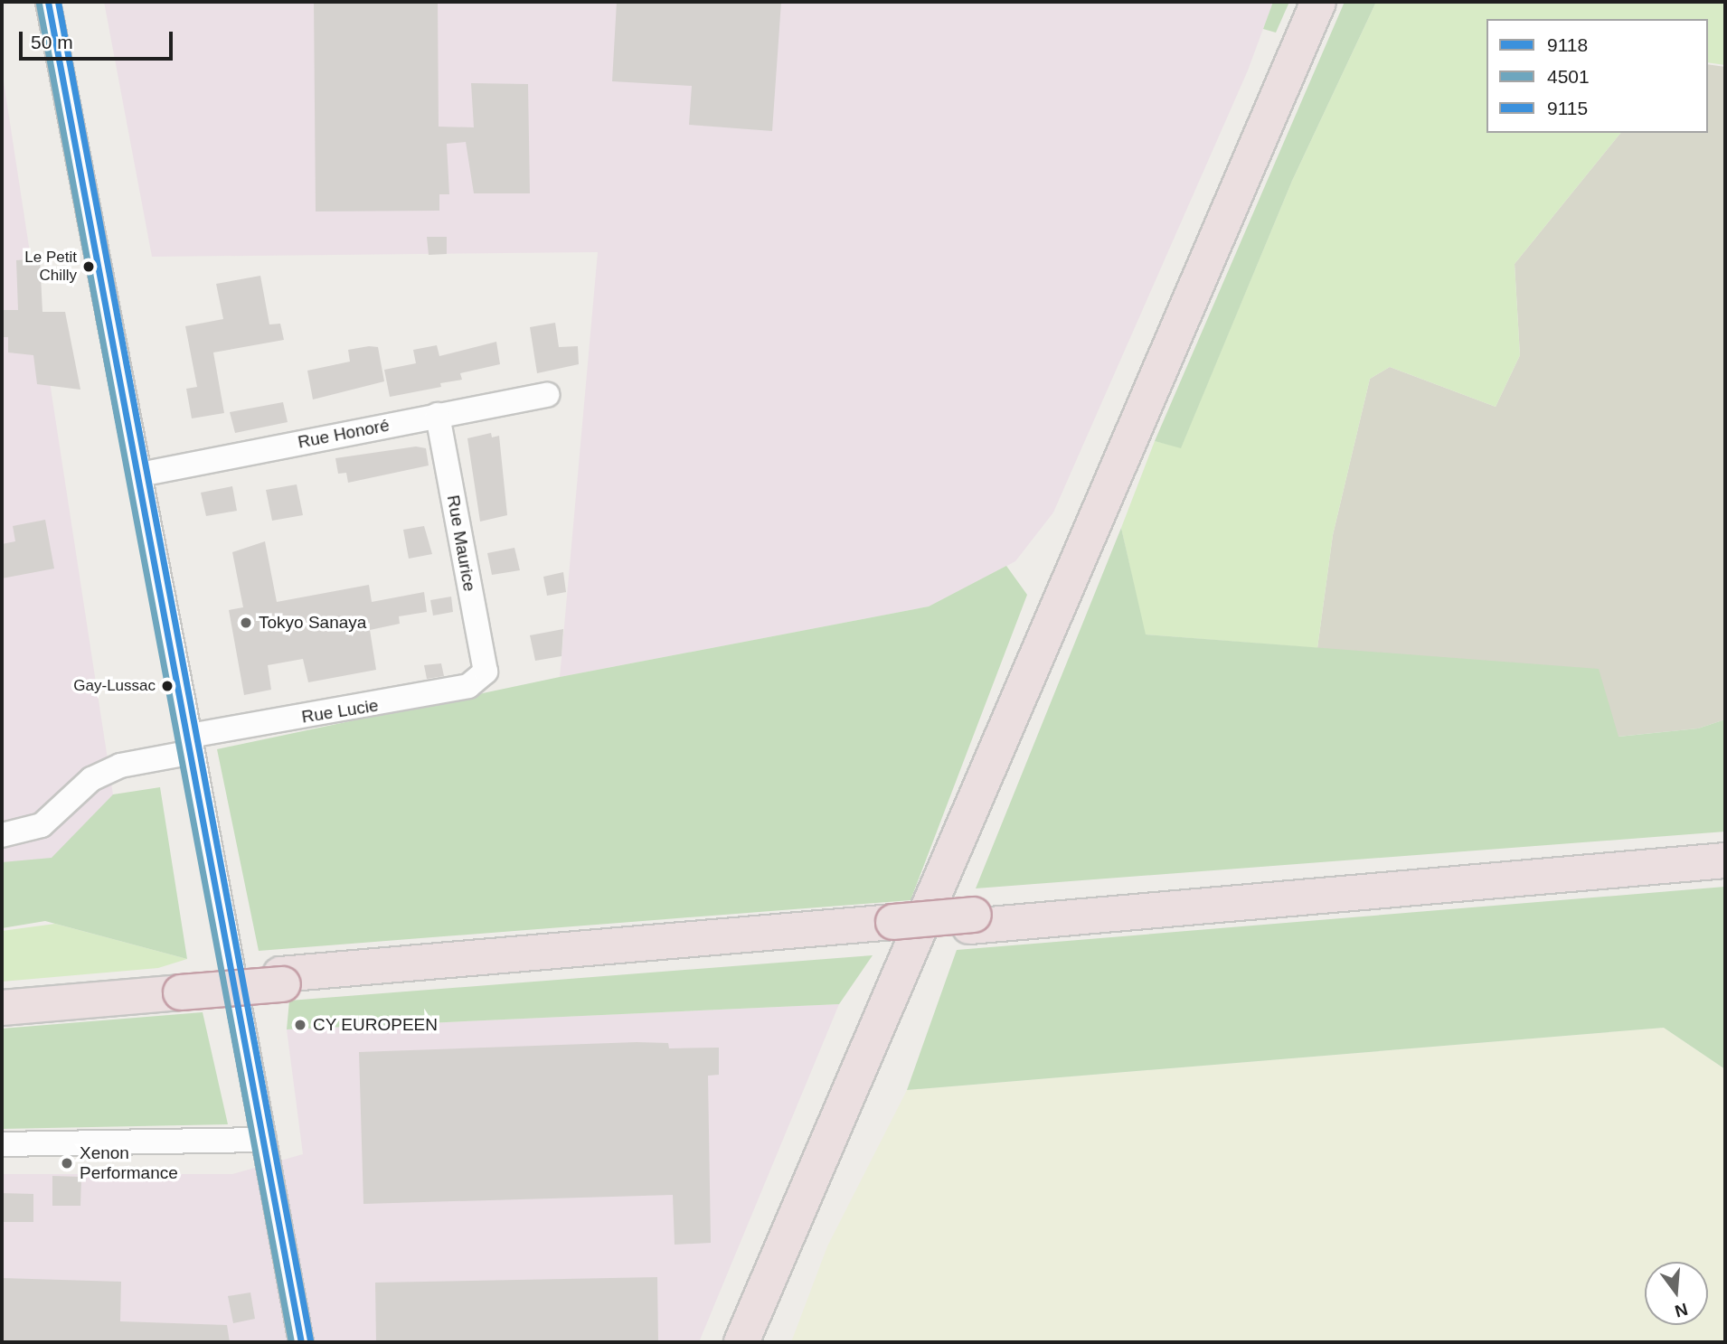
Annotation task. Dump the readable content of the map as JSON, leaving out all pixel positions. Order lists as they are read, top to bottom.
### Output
{
  "streets": {
    "street": ["Rue Honoré", "Rue Maurice", "Rue Lucie"]
  },
  "crossings": [
    ["Rue Honoré", "Rue Maurice"],
    ["Rue Maurice", "Rue Lucie"]
  ],
  "places": [
    "Le Petit Chilly",
    "Tokyo Sanaya",
    "Gay-Lussac",
    "CY EUROPEEN",
    "Xenon Performance"
  ],
  "lines": ["transit line 9118", "transit line 9115", "transit line 4501"],
  "legend": ["9118", "4501", "9115"],
  "scale_bar": "50 m",
  "north": "bottom"
}
